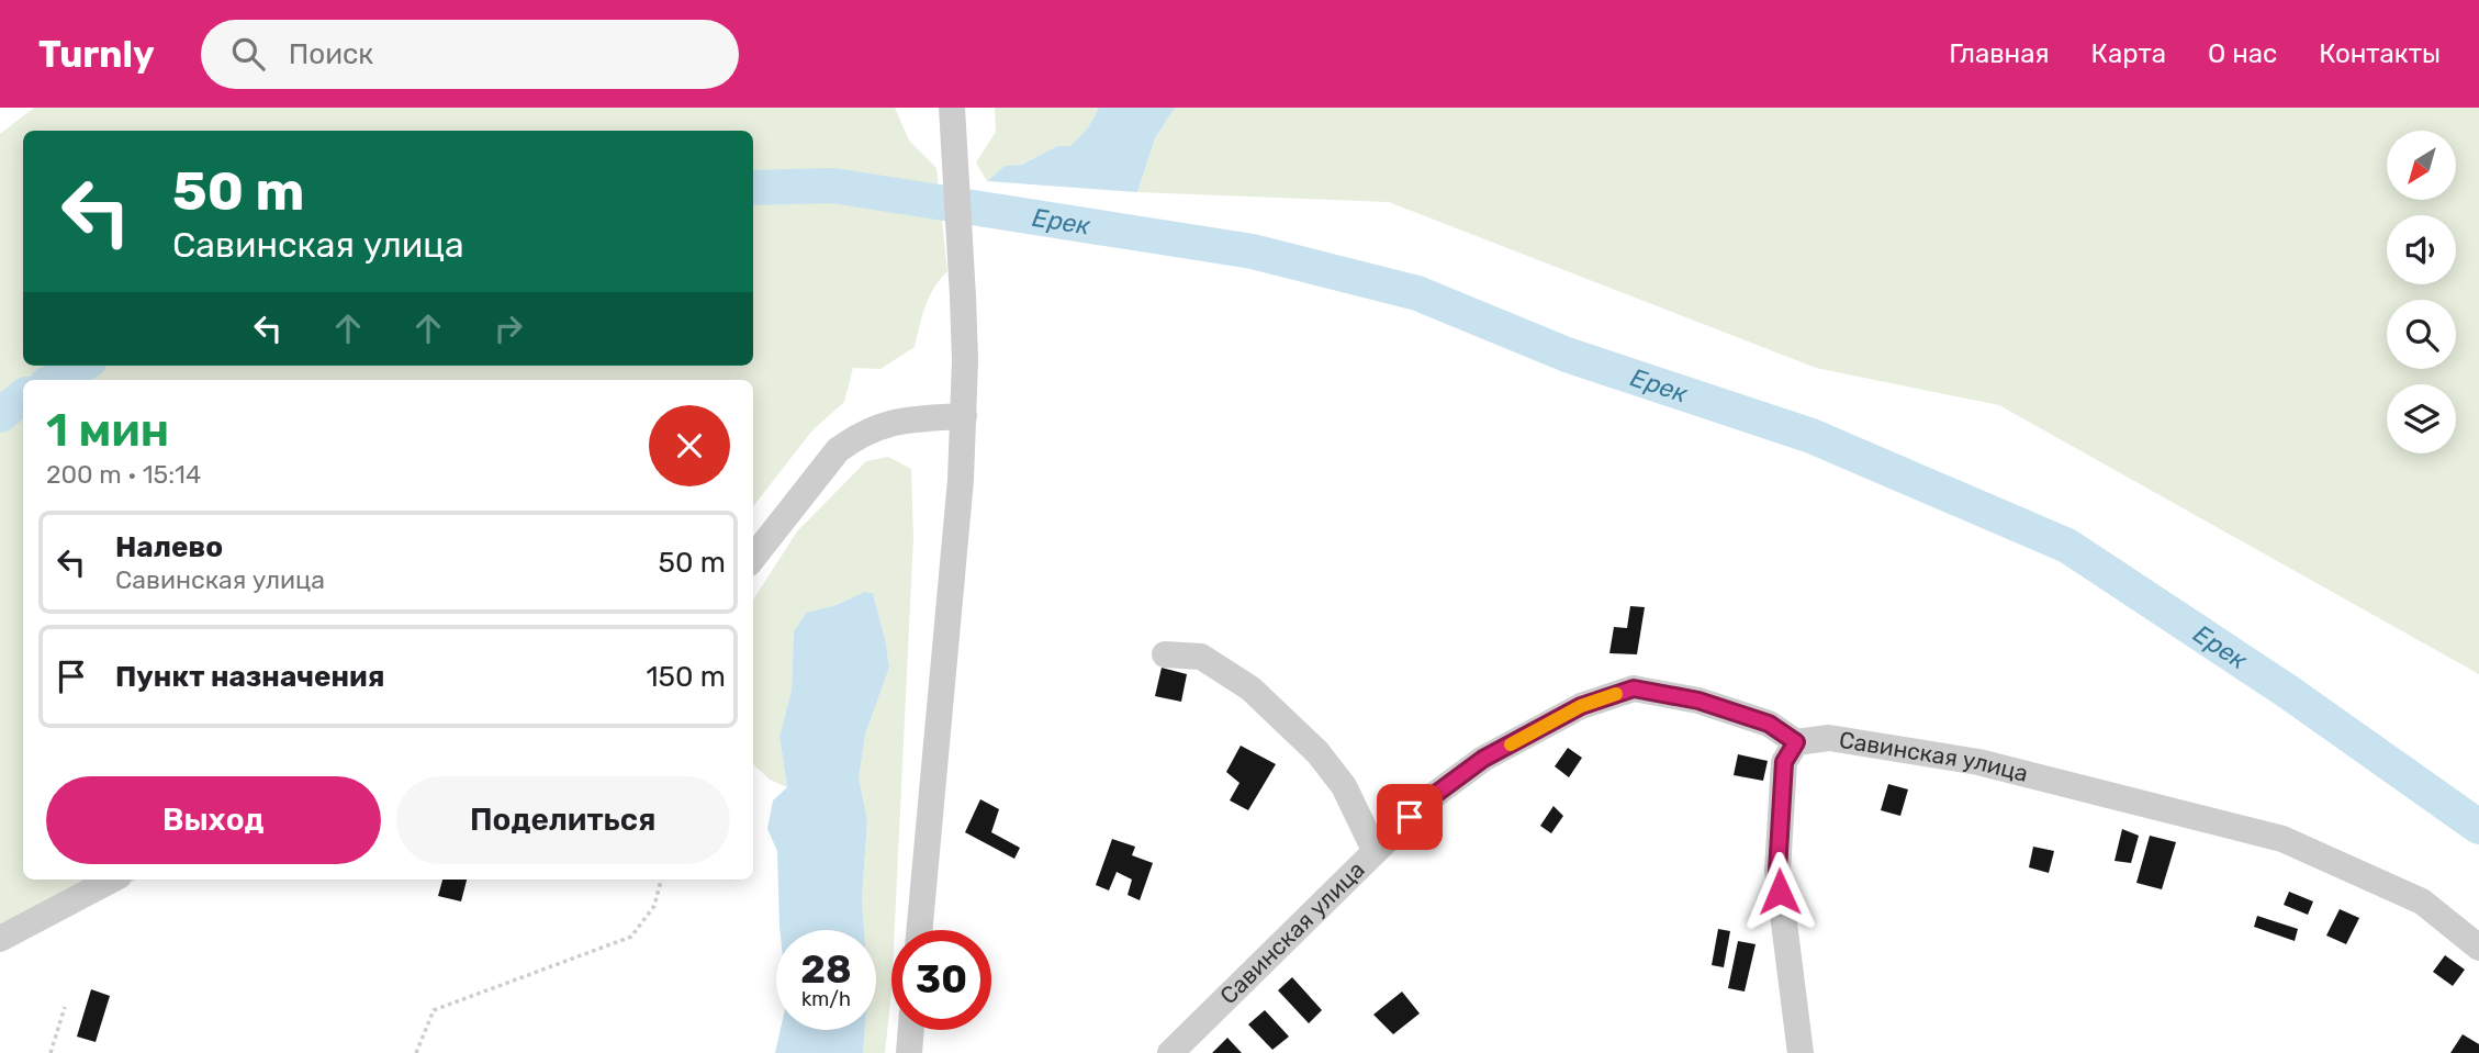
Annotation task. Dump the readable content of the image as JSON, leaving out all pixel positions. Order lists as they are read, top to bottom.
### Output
{
  "streets": {
    "street": ["Савинская улица"]
  },
  "water": ["Ерек"],
  "north": "bottom left",
  "page": {
    "header": "Turnly",
    "search": "Поиск",
    "nav": [
      "Главная",
      "Карта",
      "О нас",
      "Контакты"
    ],
    "turn": ["50 m", "Савинская улица"],
    "heading": ["1 мин", "200 m · 15:14"],
    "list": [
      {
        "name": "Налево",
        "note": "Савинская улица",
        "value": "50 m"
      },
      {
        "name": "Пункт назначения",
        "value": "150 m"
      }
    ],
    "buttons": ["Выход", "Поделиться"],
    "speed": "28 km/h",
    "limit": "30"
  }
}
